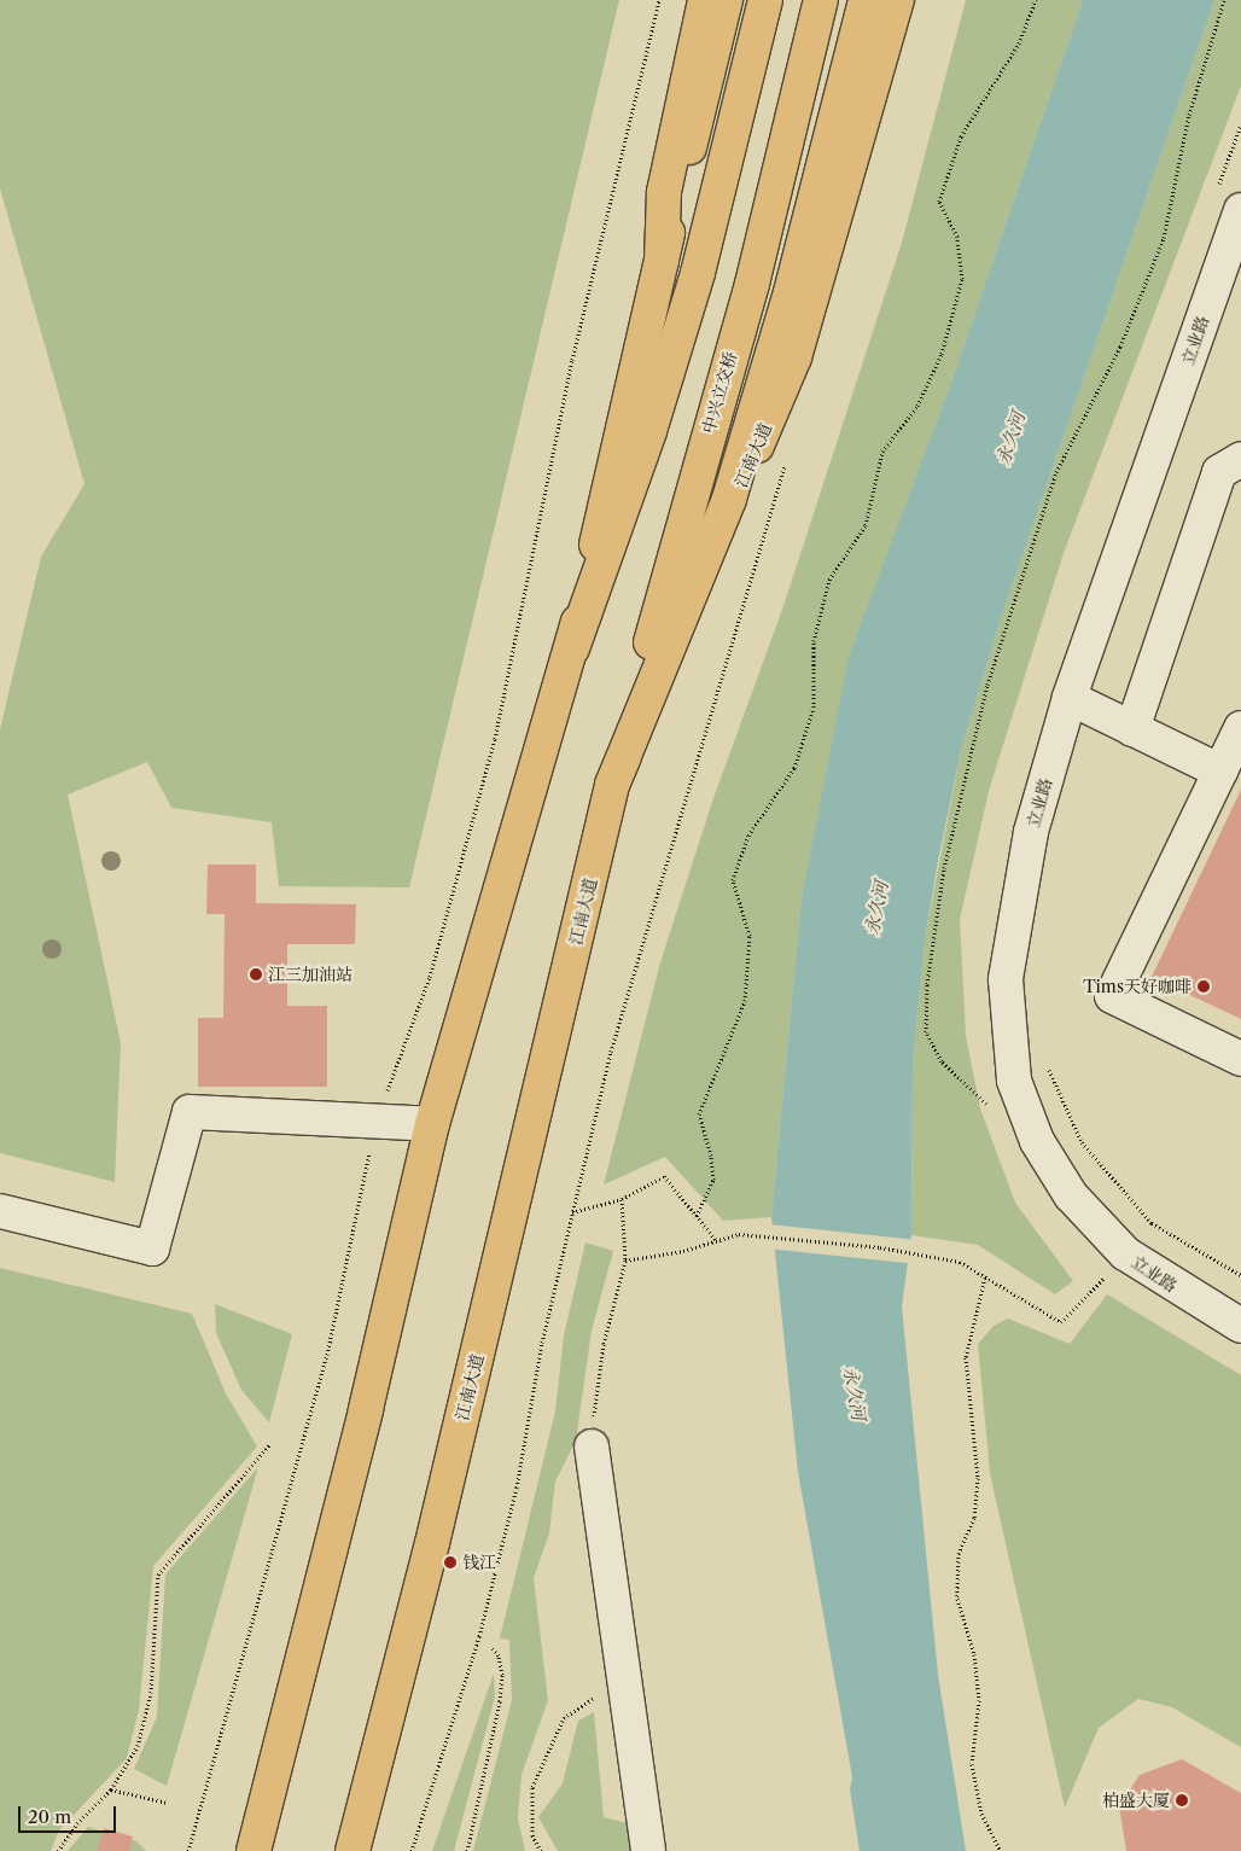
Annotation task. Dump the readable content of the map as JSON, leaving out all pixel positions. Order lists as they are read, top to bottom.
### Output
{
  "streets": {
    "main road": ["中兴立交桥", "江南大道"],
    "street": ["立业路"]
  },
  "crossings": [
    ["中兴立交桥", "江南大道"]
  ],
  "water": ["永久河"],
  "places": [
    "江三加油站",
    "Tims天好咖啡",
    "钱江",
    "柏盛大厦"
  ],
  "scale_bar": "20 m"
}
